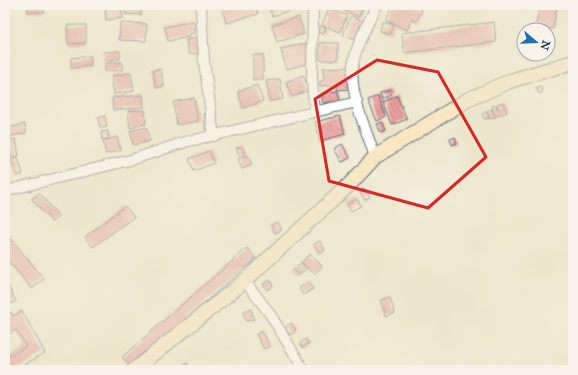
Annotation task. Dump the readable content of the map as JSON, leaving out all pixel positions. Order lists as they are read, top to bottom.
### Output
{
  "north": "right"
}
